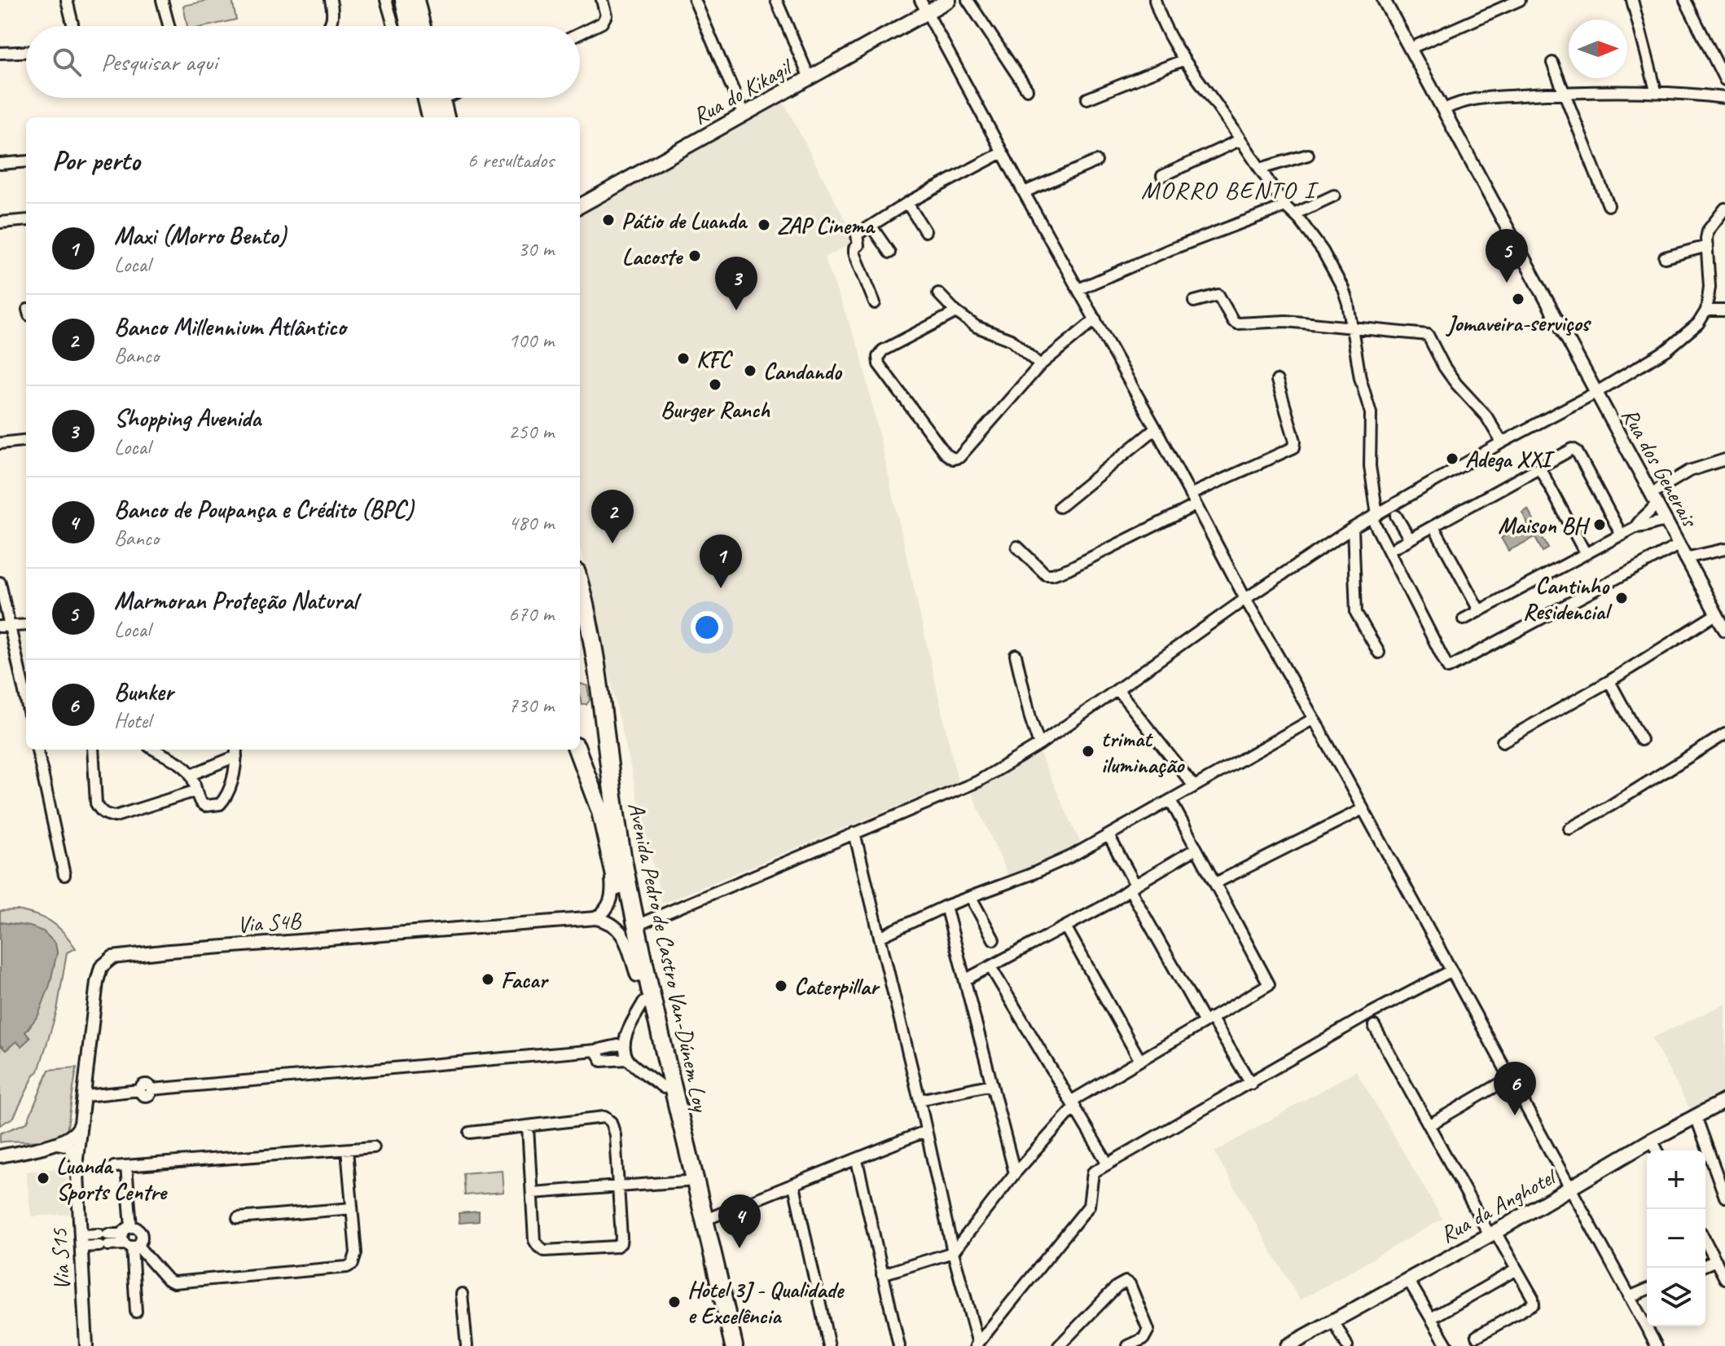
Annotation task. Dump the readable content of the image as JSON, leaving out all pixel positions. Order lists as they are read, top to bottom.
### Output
{
  "streets": {
    "highway": ["Avenida Pedro de Castro Van-Dúnem Loy"],
    "main road": ["Rua do Kikagil", "Rua da Anghotel"],
    "street": ["Rua dos Generais", "Via S4B", "Via S15"]
  },
  "crossings": [
    ["Via S4B", "Via S15"]
  ],
  "districts": ["MORRO BENTO I"],
  "places": [
    "Pátio de Luanda",
    "ZAP Cinema",
    "Lacoste",
    "Jomaveira-serviços",
    "KFC",
    "Candando",
    "Burger Ranch",
    "Adega XXI",
    "Maison BH",
    "Cantinho Residencial",
    "trimat iluminação",
    "Facar",
    "Caterpillar",
    "Luanda Sports Centre",
    "Hotel 3J - Qualidade e Excelência"
  ],
  "north": "right",
  "page": {
    "search": "Pesquisar aqui",
    "heading": ["Por perto", "6 resultados"],
    "list": [
      {
        "mark": "1",
        "name": "Maxi (Morro Bento)",
        "note": "Local",
        "value": "30 m"
      },
      {
        "mark": "2",
        "name": "Banco Millennium Atlântico",
        "note": "Banco",
        "value": "100 m"
      },
      {
        "mark": "3",
        "name": "Shopping Avenida",
        "note": "Local",
        "value": "250 m"
      },
      {
        "mark": "4",
        "name": "Banco de Poupança e Crédito (BPC)",
        "note": "Banco",
        "value": "480 m"
      },
      {
        "mark": "5",
        "name": "Marmoran Proteção Natural",
        "note": "Local",
        "value": "670 m"
      },
      {
        "mark": "6",
        "name": "Bunker",
        "note": "Hotel",
        "value": "730 m"
      }
    ],
    "pins": [
      "5",
      "3",
      "2",
      "1",
      "6",
      "4"
    ],
    "map_buttons": ["+", "−"]
  }
}
